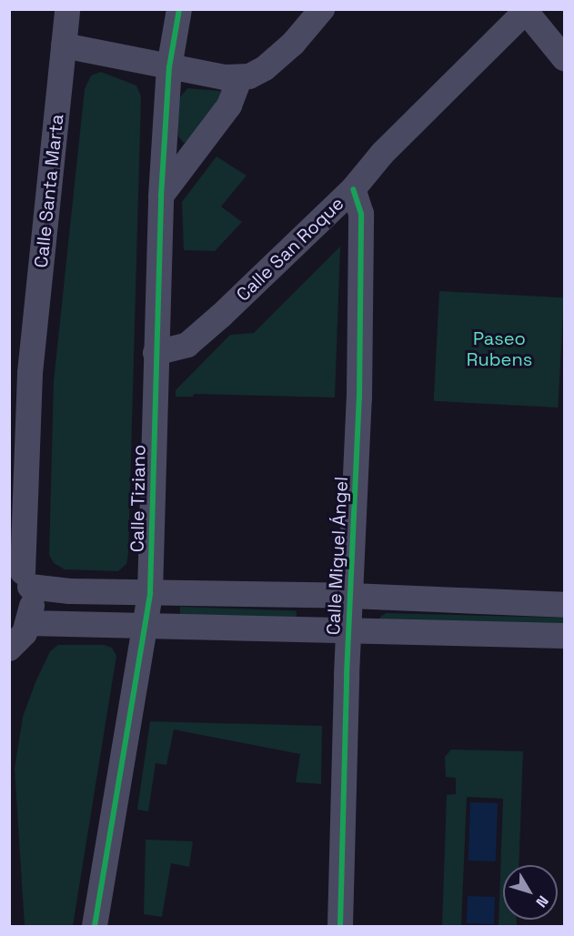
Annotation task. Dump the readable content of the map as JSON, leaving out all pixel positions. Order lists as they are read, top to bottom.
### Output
{
  "streets": {
    "street": [
      "Calle Santa Marta",
      "Calle San Roque",
      "Calle Tiziano",
      "Calle Miguel Ángel"
    ]
  },
  "crossings": [
    ["Calle San Roque", "Calle Tiziano"],
    ["Calle San Roque", "Calle Miguel Ángel"]
  ],
  "parks": ["Paseo Rubens"],
  "north": "bottom right"
}
